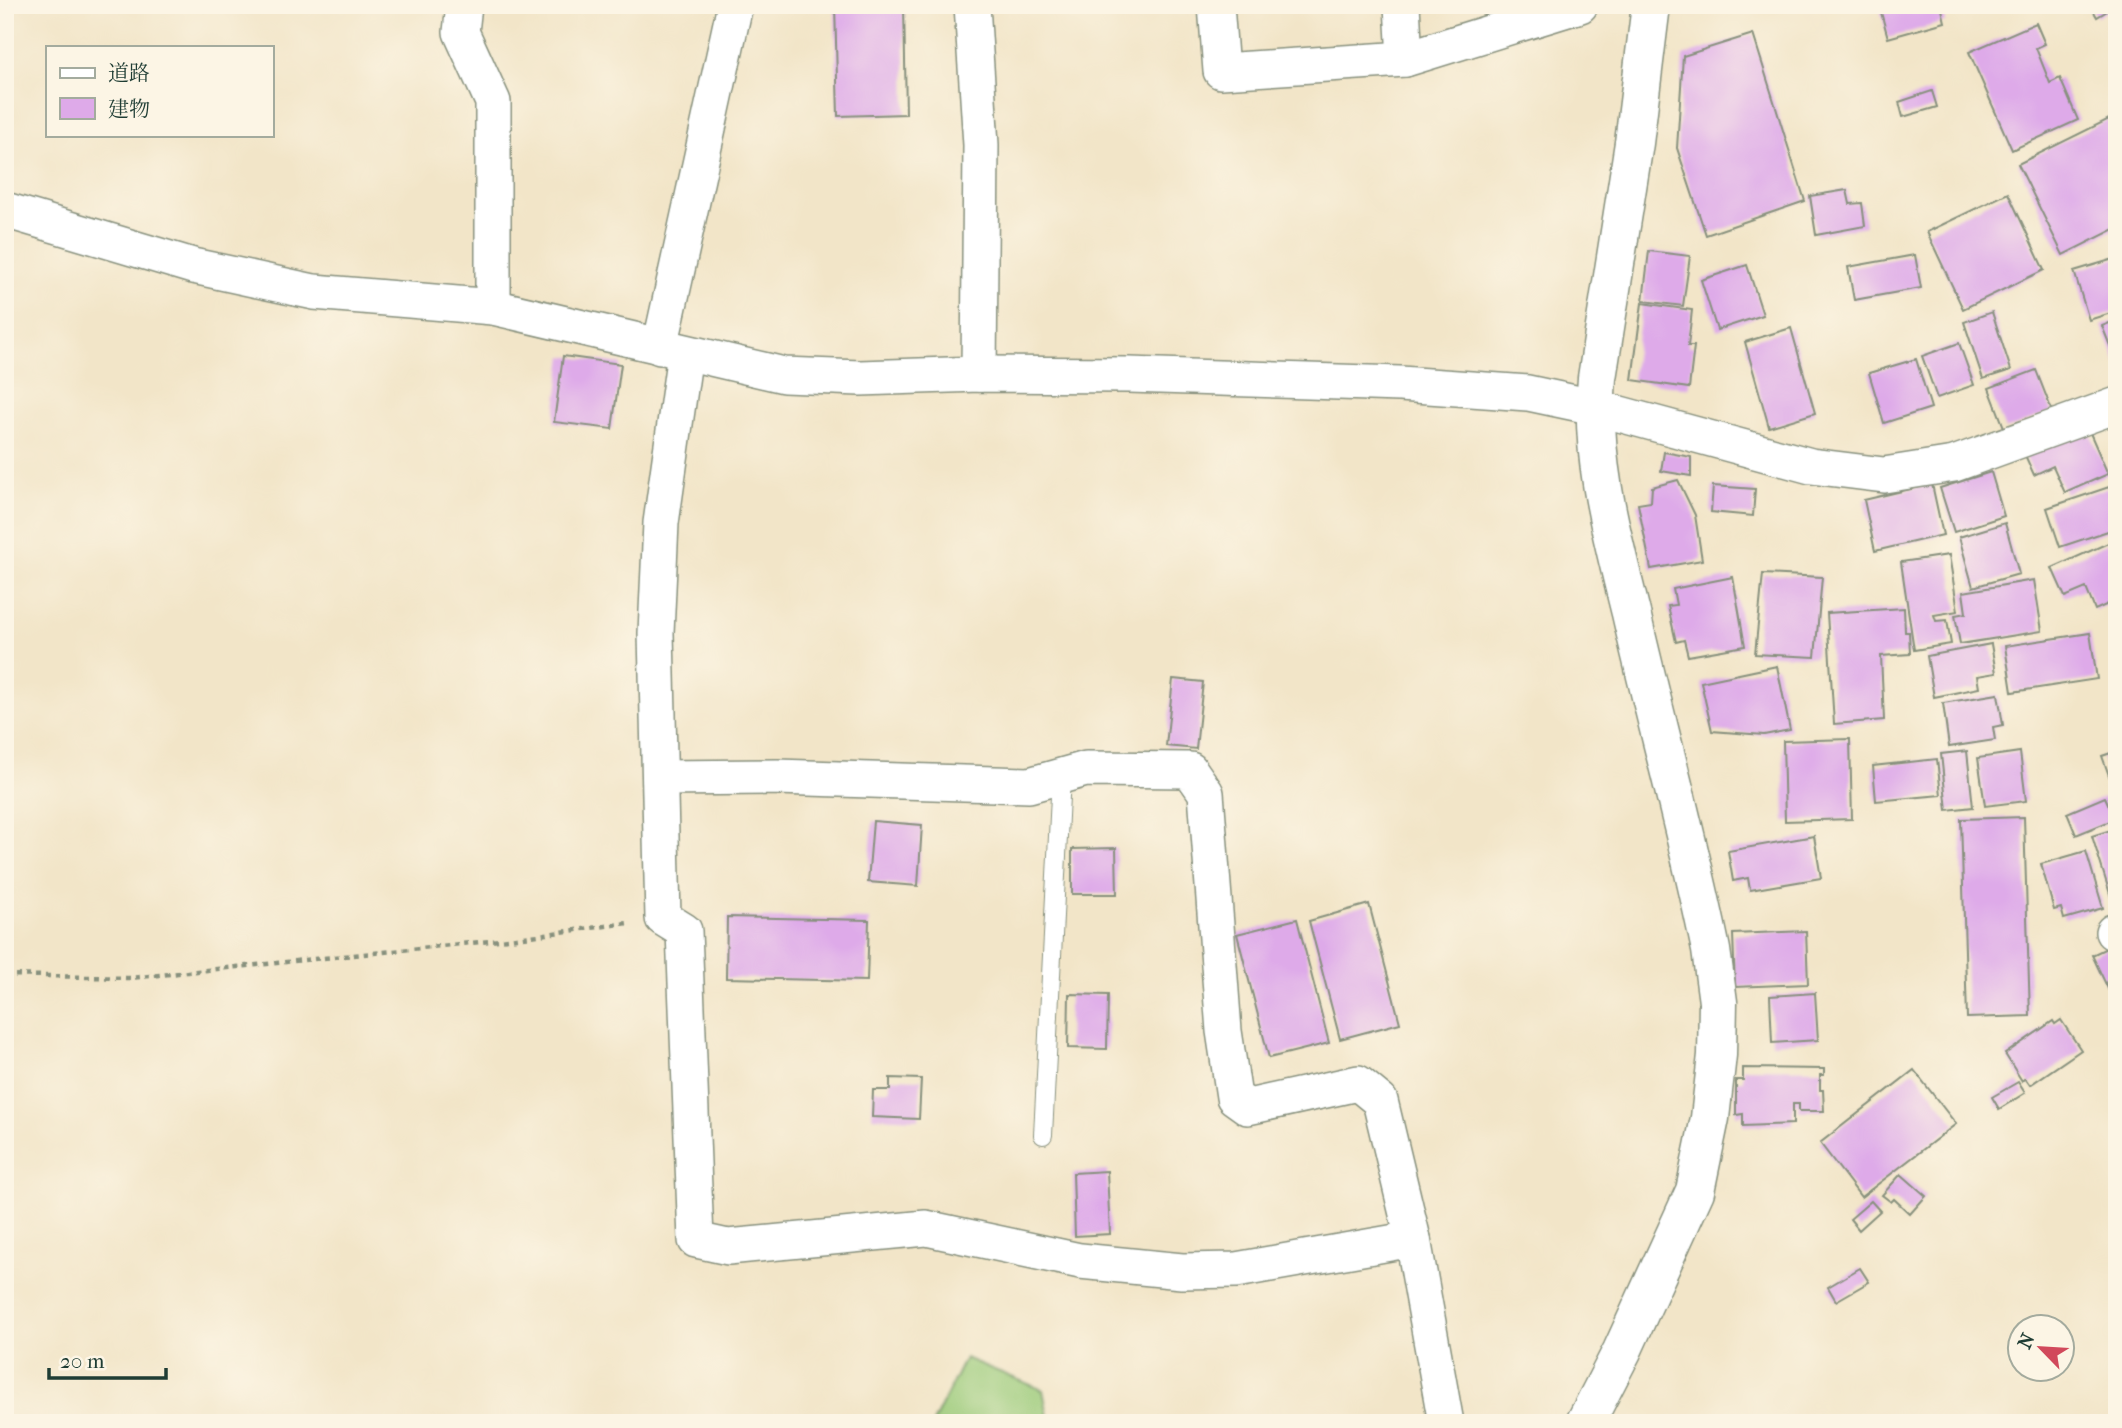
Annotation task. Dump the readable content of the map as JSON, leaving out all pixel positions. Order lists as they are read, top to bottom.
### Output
{
  "legend": ["道路", "建物"],
  "scale_bar": "20 m",
  "north": "top left"
}
